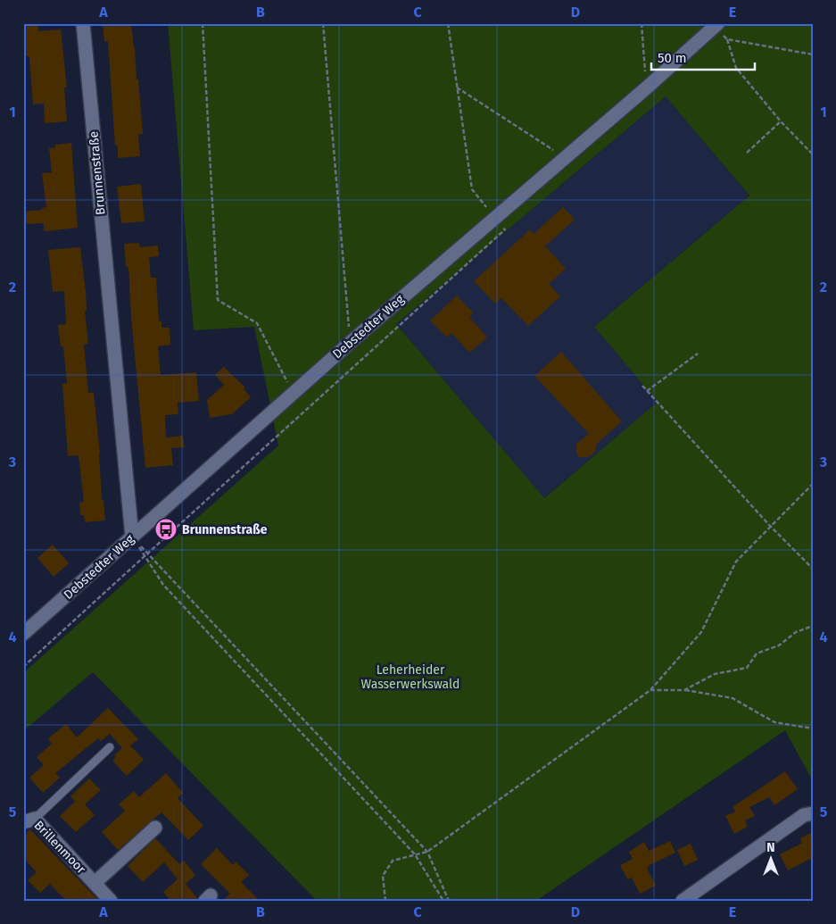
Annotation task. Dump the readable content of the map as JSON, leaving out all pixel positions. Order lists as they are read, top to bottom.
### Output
{
  "streets": {
    "street": ["Brunnenstraße", "Debstedter Weg", "Brillenmoor"]
  },
  "crossings": [
    ["Brunnenstraße", "Debstedter Weg"]
  ],
  "parks": ["Leherheider Wasserwerkswald"],
  "places": {
    "bus stop": ["Brunnenstraße"]
  },
  "scale_bar": "50 m",
  "north": "top",
  "grid": {
    "columns": [
      "A",
      "B",
      "C",
      "D",
      "E"
    ],
    "rows": [
      "1",
      "2",
      "3",
      "4",
      "5"
    ]
  }
}
